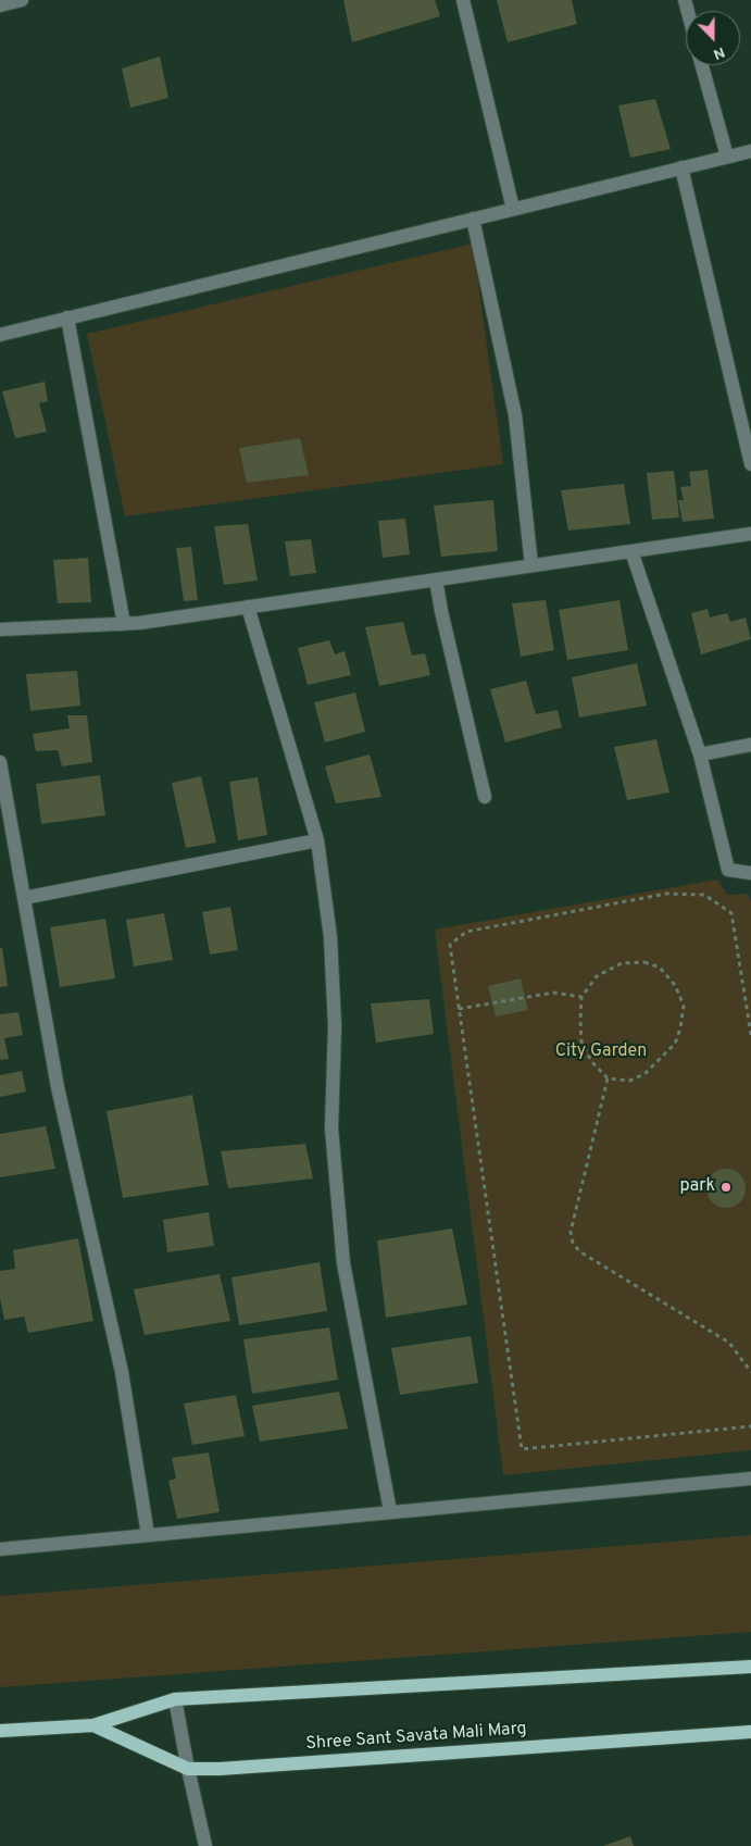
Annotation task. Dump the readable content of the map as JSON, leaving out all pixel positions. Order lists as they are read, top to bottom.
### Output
{
  "streets": {
    "main road": ["Shree Sant Savata Mali Marg"]
  },
  "parks": ["City Garden"],
  "places": ["park"],
  "north": "bottom"
}
